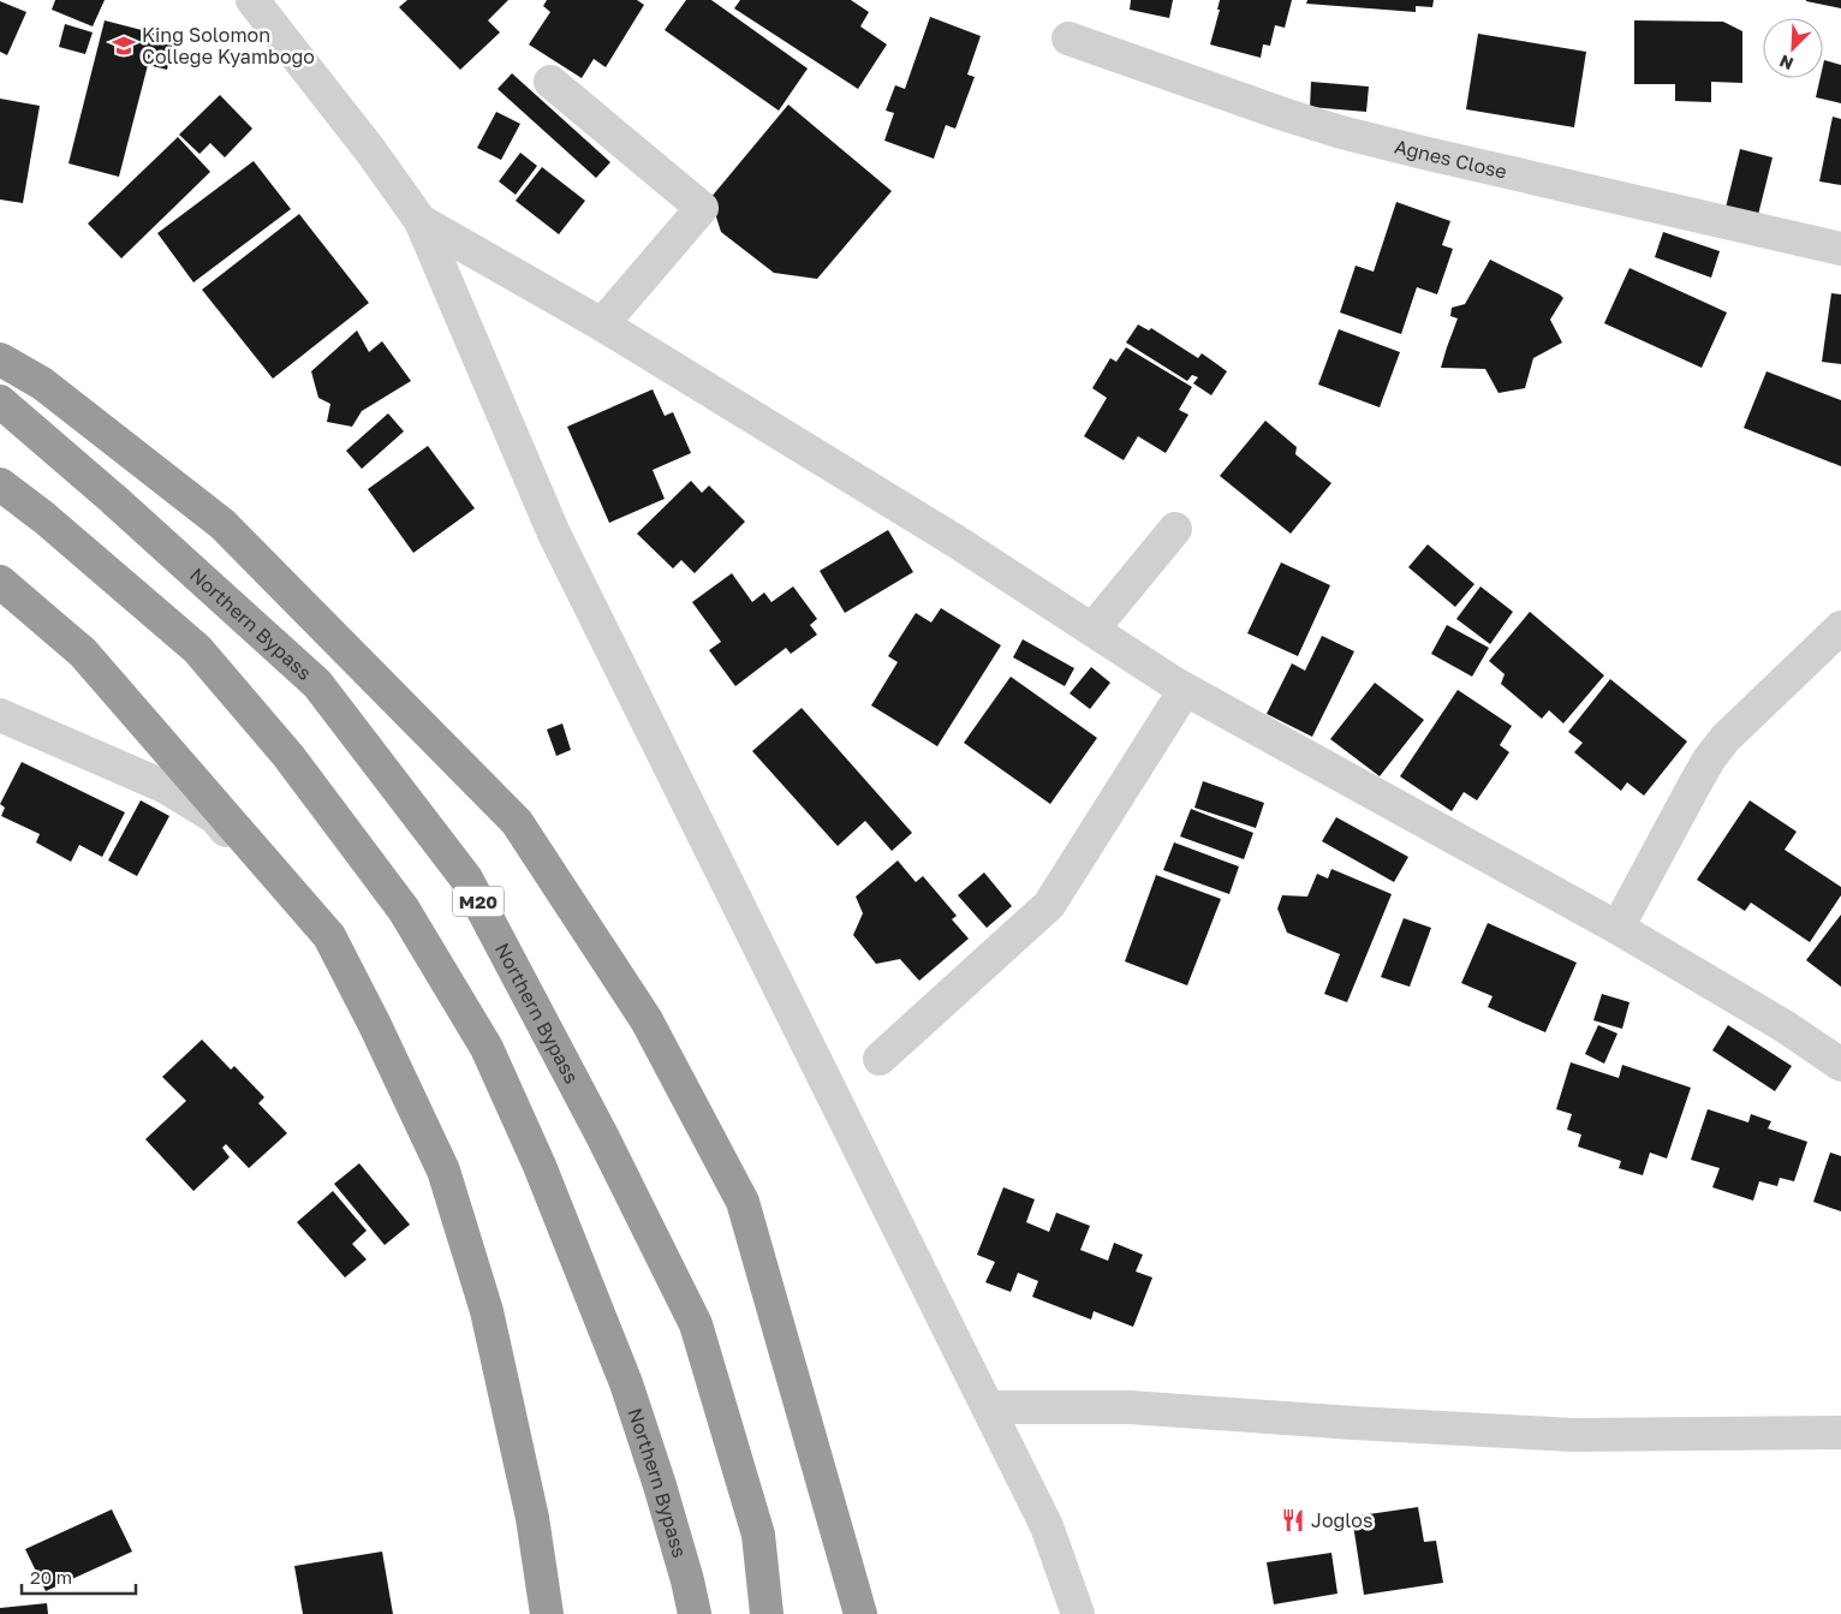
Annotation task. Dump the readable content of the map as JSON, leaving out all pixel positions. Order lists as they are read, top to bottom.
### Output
{
  "streets": {
    "highway": ["Northern Bypass", "M20"],
    "street": ["Agnes Close"]
  },
  "places": {
    "school or university": ["King Solomon College Kyambogo"],
    "restaurant": ["Joglos"]
  },
  "scale_bar": "20 m",
  "north": "bottom left"
}
